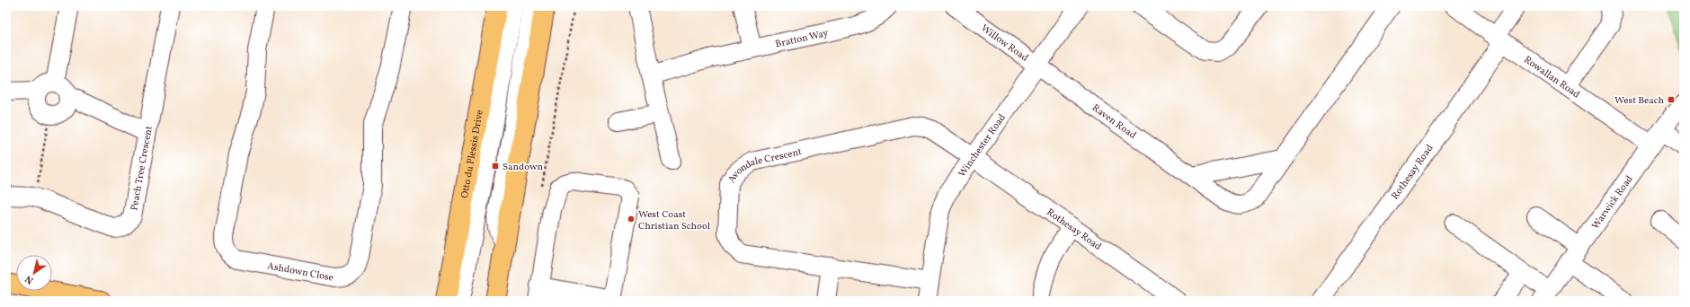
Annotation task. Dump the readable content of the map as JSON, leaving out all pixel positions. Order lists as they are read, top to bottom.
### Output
{
  "streets": {
    "main road": ["Otto du Plessis Drive"],
    "street": [
      "Bratton Way",
      "Willow Road",
      "Rowallan Road",
      "Raven Road",
      "Winchester Road",
      "Peach Tree Crescent",
      "Avondale Crescent",
      "Rothesay Road",
      "Warwick Road",
      "Ashdown Close"
    ]
  },
  "crossings": [
    ["Willow Road", "Raven Road"],
    ["Willow Road", "Winchester Road"],
    ["Rowallan Road", "Rothesay Road"],
    ["Rowallan Road", "Warwick Road"],
    ["Raven Road", "Winchester Road"],
    ["Winchester Road", "Avondale Crescent"],
    ["Winchester Road", "Rothesay Road"],
    ["Avondale Crescent", "Rothesay Road"]
  ],
  "places": {
    "transit": ["West Beach", "Sandown"],
    "other": ["West Coast Christian School"]
  },
  "north": "bottom left"
}
